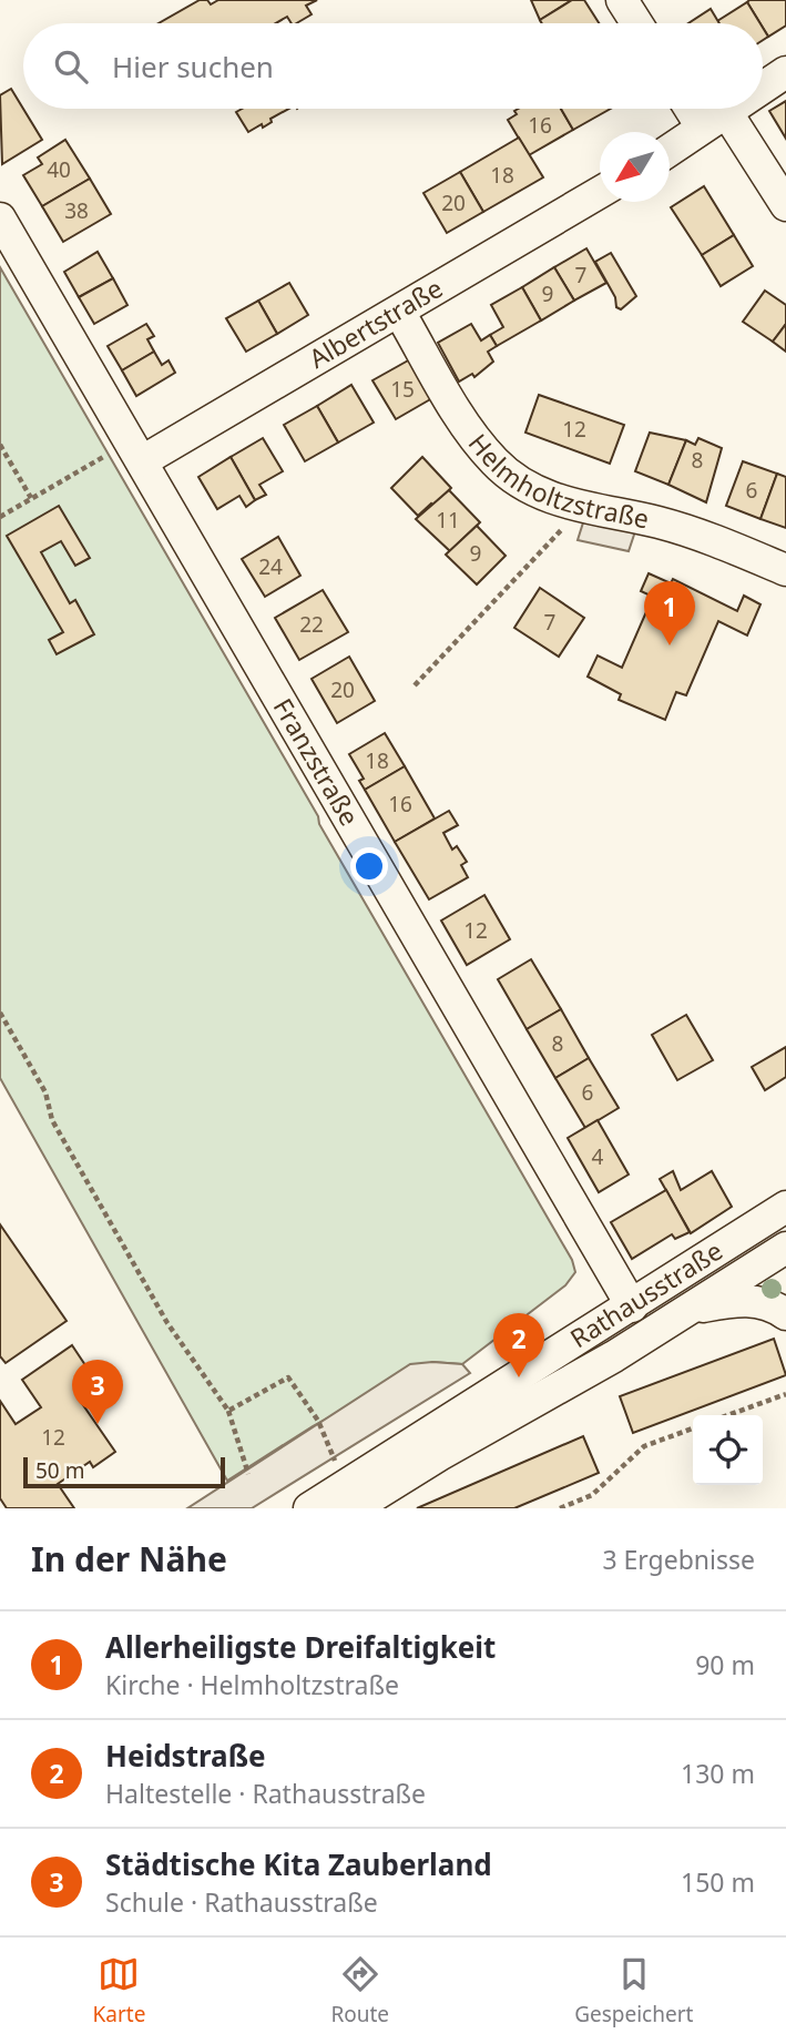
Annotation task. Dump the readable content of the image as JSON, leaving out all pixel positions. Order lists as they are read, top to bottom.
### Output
{
  "streets": {
    "street": [
      "Albertstraße",
      "Helmholtzstraße",
      "Franzstraße",
      "Rathausstraße"
    ]
  },
  "crossings": [
    ["Albertstraße", "Helmholtzstraße"],
    ["Albertstraße", "Franzstraße"],
    ["Franzstraße", "Rathausstraße"]
  ],
  "house_numbers": [
    "16",
    "40",
    "18",
    "20",
    "38",
    "7",
    "9",
    "15",
    "12",
    "8",
    "6",
    "11",
    "9",
    "24",
    "7",
    "22",
    "20",
    "18",
    "16",
    "12",
    "8",
    "6",
    "4",
    "12"
  ],
  "scale_bar": "50 m",
  "north": "bottom left",
  "page": {
    "search": "Hier suchen",
    "pins": ["1", "2", "3"],
    "scale": "50 m",
    "heading": ["In der Nähe", "3 Ergebnisse"],
    "list": [
      {
        "mark": "1",
        "name": "Allerheiligste Dreifaltigkeit",
        "note": "Kirche · Helmholtzstraße",
        "value": "90 m"
      },
      {
        "mark": "2",
        "name": "Heidstraße",
        "note": "Haltestelle · Rathausstraße",
        "value": "130 m"
      },
      {
        "mark": "3",
        "name": "Städtische Kita Zauberland",
        "note": "Schule · Rathausstraße",
        "value": "150 m"
      }
    ],
    "nav": ["Karte", "Route", "Gespeichert"]
  }
}
